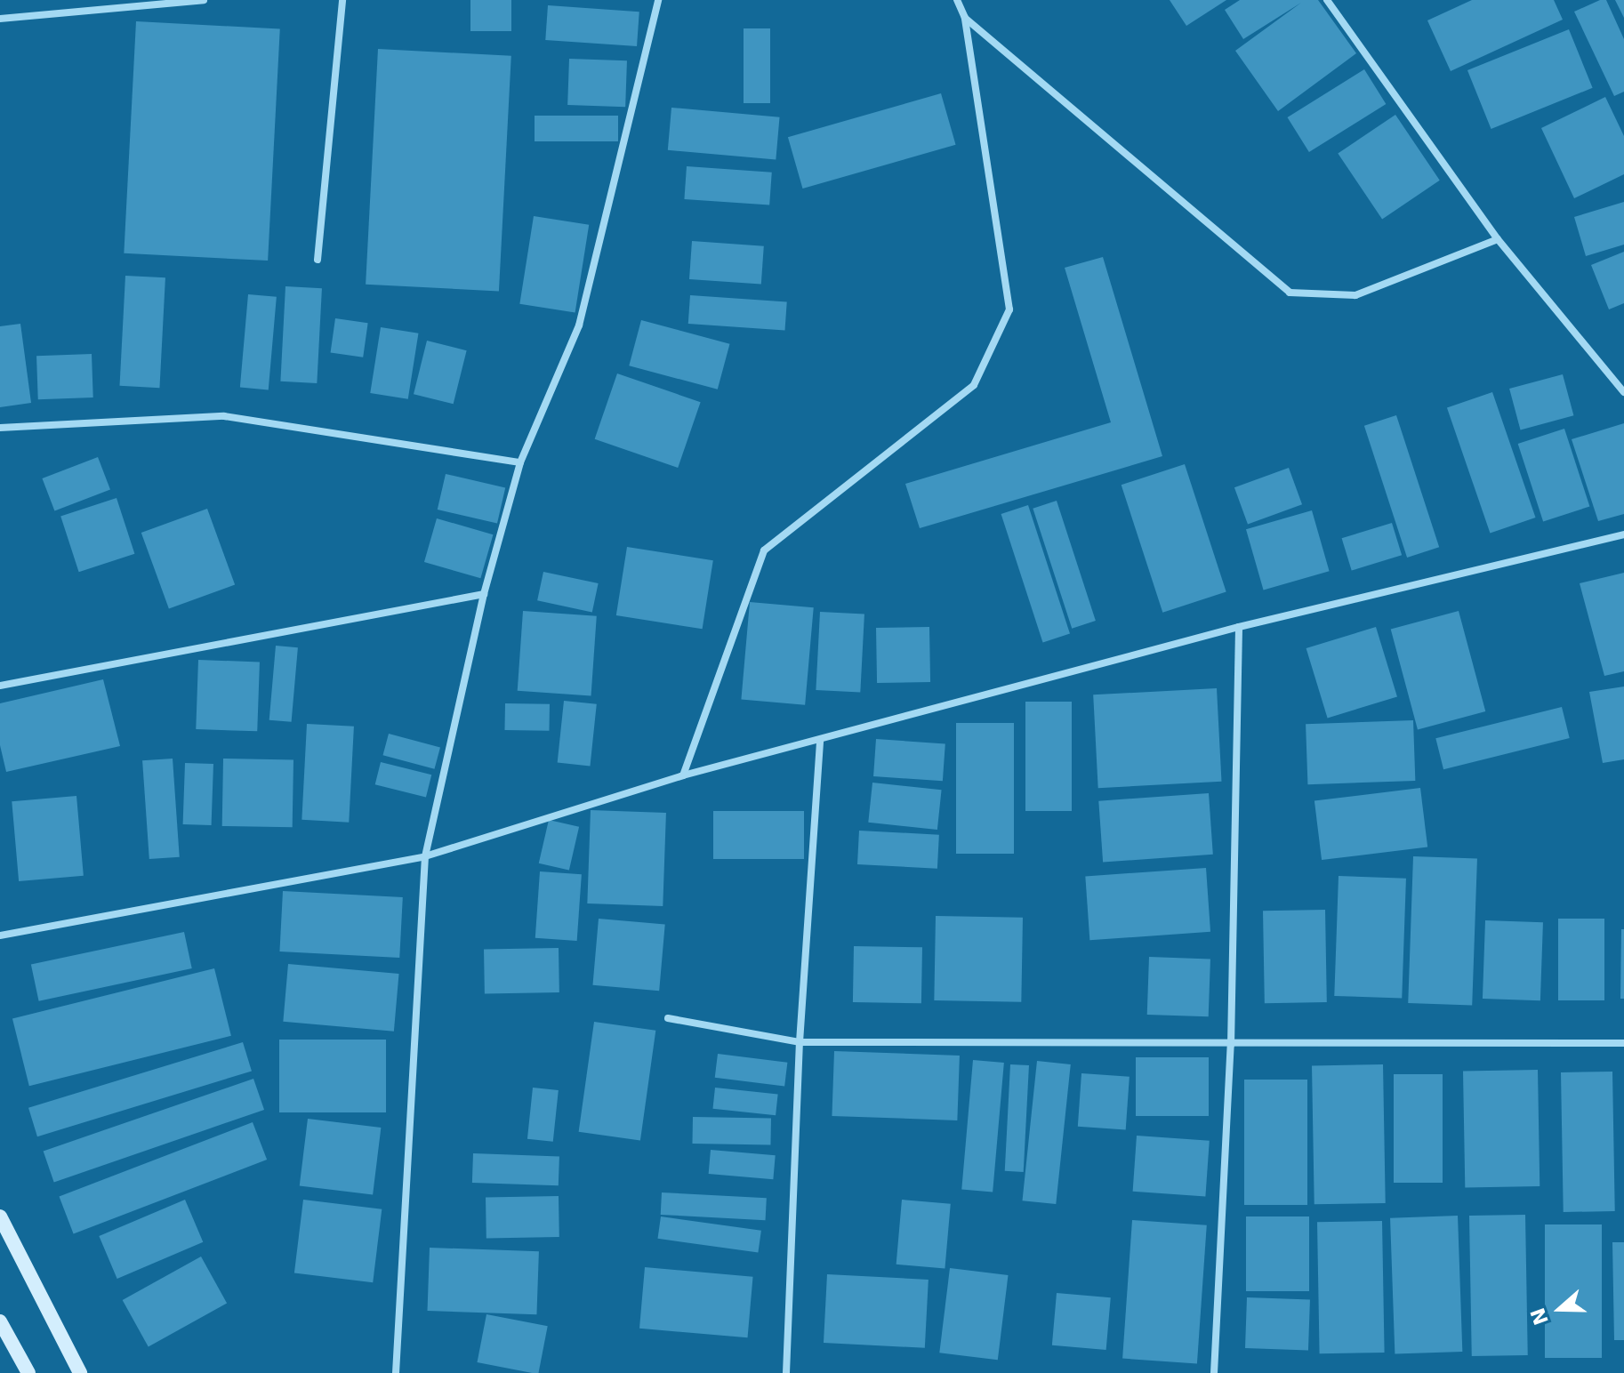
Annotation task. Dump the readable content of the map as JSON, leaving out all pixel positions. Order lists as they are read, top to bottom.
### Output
{
  "north": "left"
}
